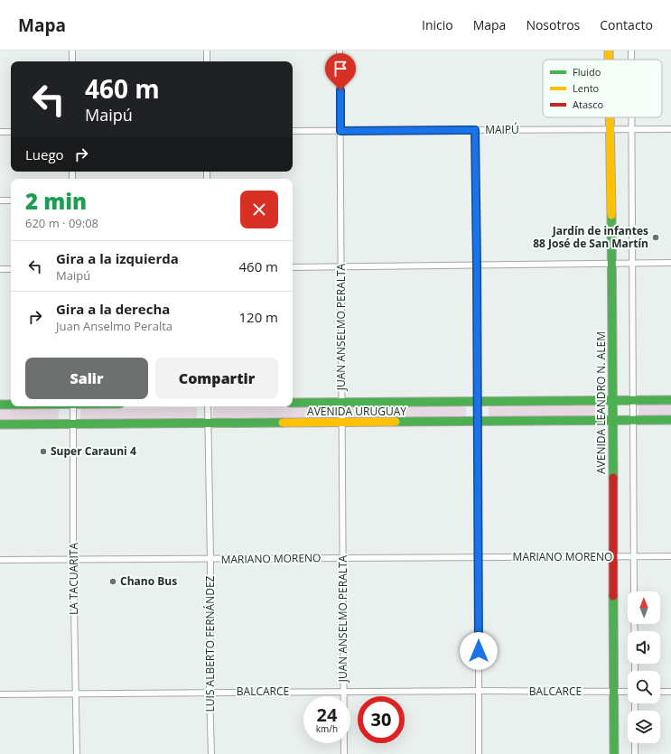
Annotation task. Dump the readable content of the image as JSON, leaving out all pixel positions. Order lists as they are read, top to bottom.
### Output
{
  "streets": {
    "street": [
      "MAIPÚ",
      "JUAN ANSELMO PERALTA",
      "AVENIDA LEANDRO N. ALEM",
      "AVENIDA URUGUAY",
      "MARIANO MORENO",
      "LA TACUARITA",
      "LUIS ALBERTO FERNÁNDEZ",
      "BALCARCE"
    ]
  },
  "crossings": [
    ["MAIPÚ", "JUAN ANSELMO PERALTA"],
    ["MAIPÚ", "AVENIDA LEANDRO N. ALEM"],
    ["JUAN ANSELMO PERALTA", "AVENIDA URUGUAY"],
    ["JUAN ANSELMO PERALTA", "MARIANO MORENO"],
    ["JUAN ANSELMO PERALTA", "BALCARCE"],
    ["AVENIDA LEANDRO N. ALEM", "AVENIDA URUGUAY"],
    ["AVENIDA LEANDRO N. ALEM", "MARIANO MORENO"],
    ["AVENIDA LEANDRO N. ALEM", "BALCARCE"],
    ["AVENIDA URUGUAY", "LA TACUARITA"],
    ["AVENIDA URUGUAY", "LUIS ALBERTO FERNÁNDEZ"],
    ["MARIANO MORENO", "LA TACUARITA"],
    ["MARIANO MORENO", "LUIS ALBERTO FERNÁNDEZ"],
    ["LA TACUARITA", "BALCARCE"],
    ["LUIS ALBERTO FERNÁNDEZ", "BALCARCE"]
  ],
  "places": ["Jardín de infantes 88 José de San Martín", "Super Carauni 4", "Chano Bus"],
  "legend": ["Fluido", "Lento", "Atasco"],
  "north": "top",
  "page": {
    "header": "Mapa",
    "nav": [
      "Inicio",
      "Mapa",
      "Nosotros",
      "Contacto"
    ],
    "turn": ["460 m", "Maipú"],
    "then": "Luego",
    "heading": ["2 min", "620 m · 09:08"],
    "list": [
      {
        "name": "Gira a la izquierda",
        "note": "Maipú",
        "value": "460 m"
      },
      {
        "name": "Gira a la derecha",
        "note": "Juan Anselmo Peralta",
        "value": "120 m"
      }
    ],
    "buttons": ["Salir", "Compartir"],
    "speed": "24 km/h",
    "limit": "30"
  }
}
